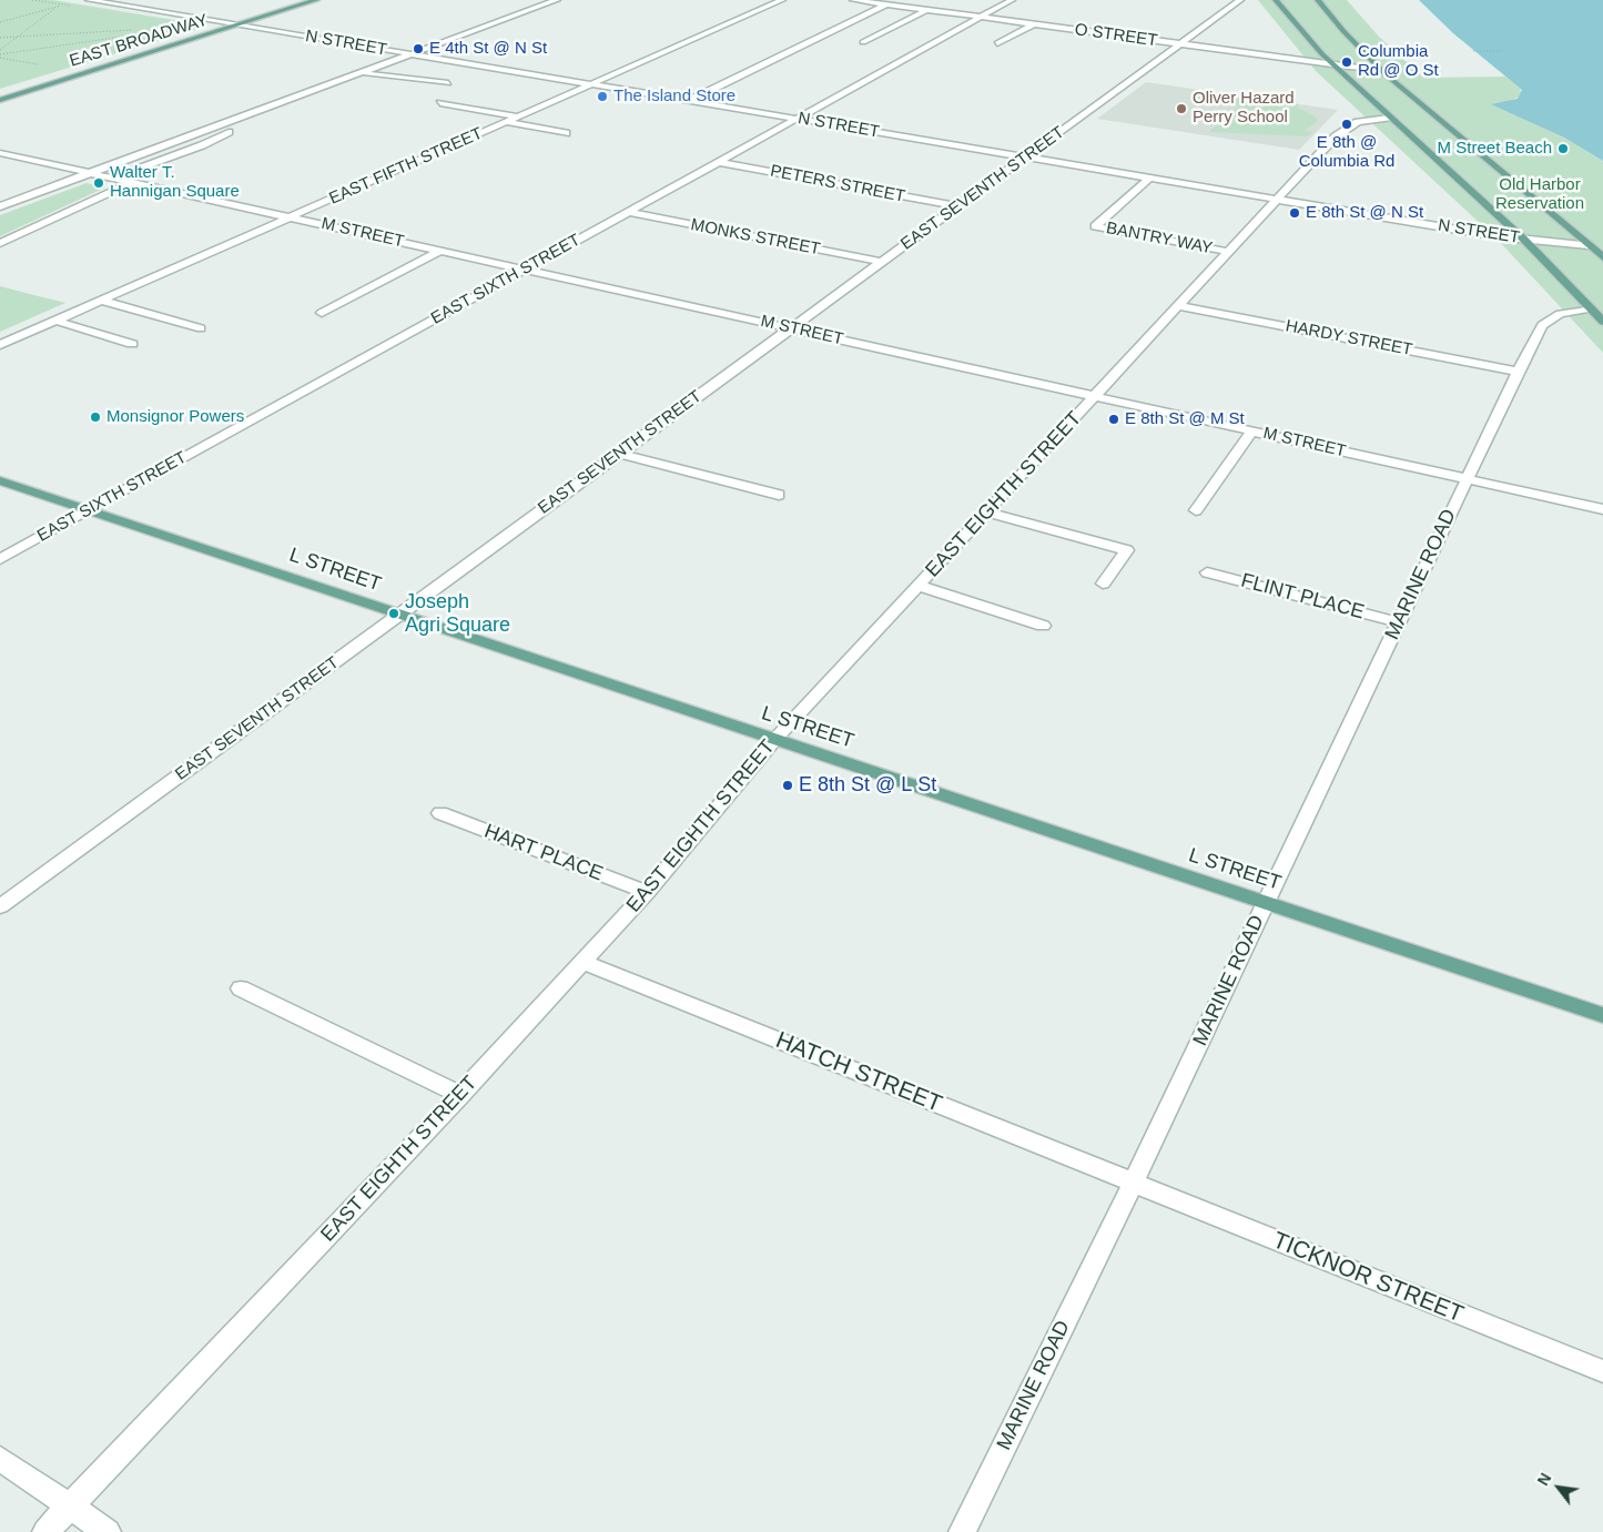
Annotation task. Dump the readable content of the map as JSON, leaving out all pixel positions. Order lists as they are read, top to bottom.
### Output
{
  "streets": {
    "main road": ["EAST BROADWAY", "L STREET"],
    "street": [
      "O STREET",
      "N STREET",
      "EAST FIFTH STREET",
      "PETERS STREET",
      "EAST SEVENTH STREET",
      "M STREET",
      "MONKS STREET",
      "BANTRY WAY",
      "EAST SIXTH STREET",
      "HARDY STREET",
      "EAST EIGHTH STREET",
      "MARINE ROAD",
      "FLINT PLACE",
      "HART PLACE",
      "HATCH STREET",
      "TICKNOR STREET"
    ]
  },
  "crossings": [
    ["O STREET", "EAST SEVENTH STREET"],
    ["O STREET", "EAST SIXTH STREET"],
    ["EAST BROADWAY", "N STREET"],
    ["N STREET", "EAST FIFTH STREET"],
    ["N STREET", "EAST SEVENTH STREET"],
    ["N STREET", "BANTRY WAY"],
    ["N STREET", "EAST SIXTH STREET"],
    ["N STREET", "EAST EIGHTH STREET"],
    ["EAST FIFTH STREET", "M STREET"],
    ["PETERS STREET", "EAST SEVENTH STREET"],
    ["PETERS STREET", "EAST SIXTH STREET"],
    ["EAST SEVENTH STREET", "M STREET"],
    ["EAST SEVENTH STREET", "MONKS STREET"],
    ["EAST SEVENTH STREET", "L STREET"],
    ["M STREET", "EAST SIXTH STREET"],
    ["M STREET", "EAST EIGHTH STREET"],
    ["M STREET", "MARINE ROAD"],
    ["MONKS STREET", "EAST SIXTH STREET"],
    ["BANTRY WAY", "EAST EIGHTH STREET"],
    ["EAST SIXTH STREET", "L STREET"],
    ["HARDY STREET", "EAST EIGHTH STREET"],
    ["HARDY STREET", "MARINE ROAD"],
    ["EAST EIGHTH STREET", "L STREET"],
    ["EAST EIGHTH STREET", "HART PLACE"],
    ["EAST EIGHTH STREET", "HATCH STREET"],
    ["L STREET", "MARINE ROAD"],
    ["MARINE ROAD", "FLINT PLACE"],
    ["MARINE ROAD", "HATCH STREET"],
    ["MARINE ROAD", "TICKNOR STREET"],
    ["HATCH STREET", "TICKNOR STREET"]
  ],
  "parks": ["Old Harbor Reservation"],
  "places": [
    "E 4th St @ N St",
    "Columbia Rd @ O St",
    "The Island Store",
    "Oliver Hazard Perry School",
    "E 8th @ Columbia Rd",
    "M Street Beach",
    "Walter T. Hannigan Square",
    "E 8th St @ N St",
    "Monsignor Powers",
    "E 8th St @ M St",
    "Joseph Agri Square",
    "E 8th St @ L St"
  ],
  "north": "top left"
}
